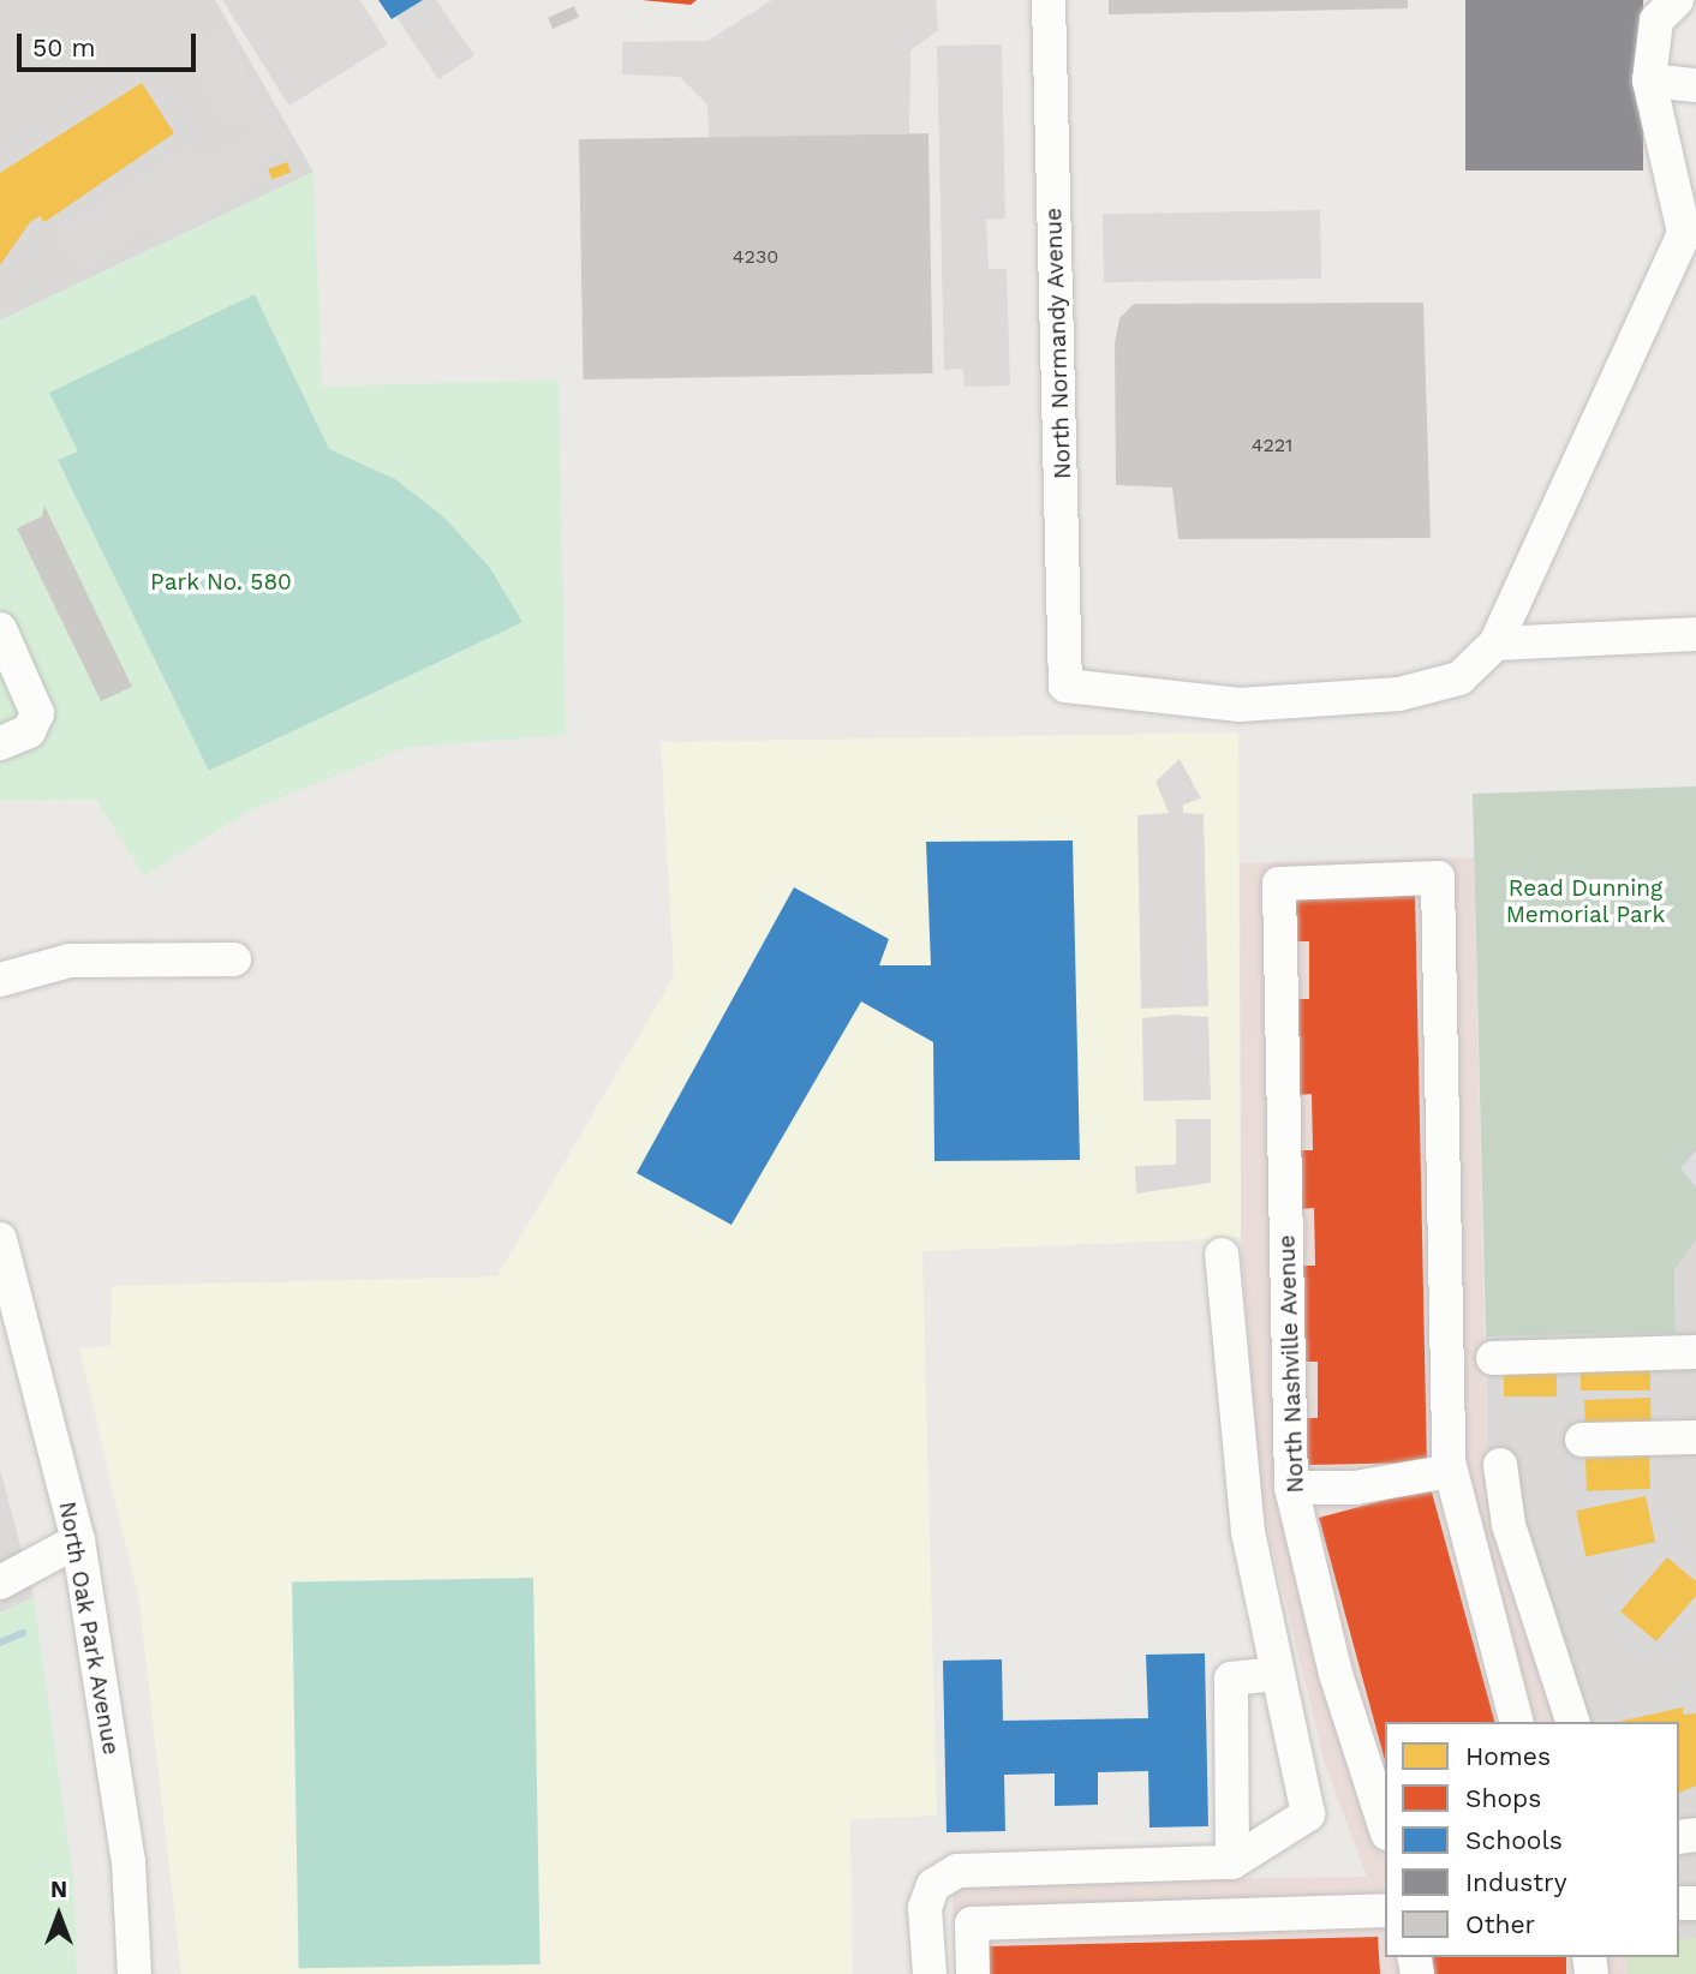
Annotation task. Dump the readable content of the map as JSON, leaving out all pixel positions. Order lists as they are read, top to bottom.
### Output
{
  "streets": {
    "street": ["North Normandy Avenue", "North Nashville Avenue", "North Oak Park Avenue"]
  },
  "parks": ["Park No. 580", "Read Dunning Memorial Park"],
  "house_numbers": ["4230", "4221"],
  "legend": [
    "Homes",
    "Shops",
    "Schools",
    "Industry",
    "Other"
  ],
  "scale_bar": "50 m",
  "north": "top"
}
